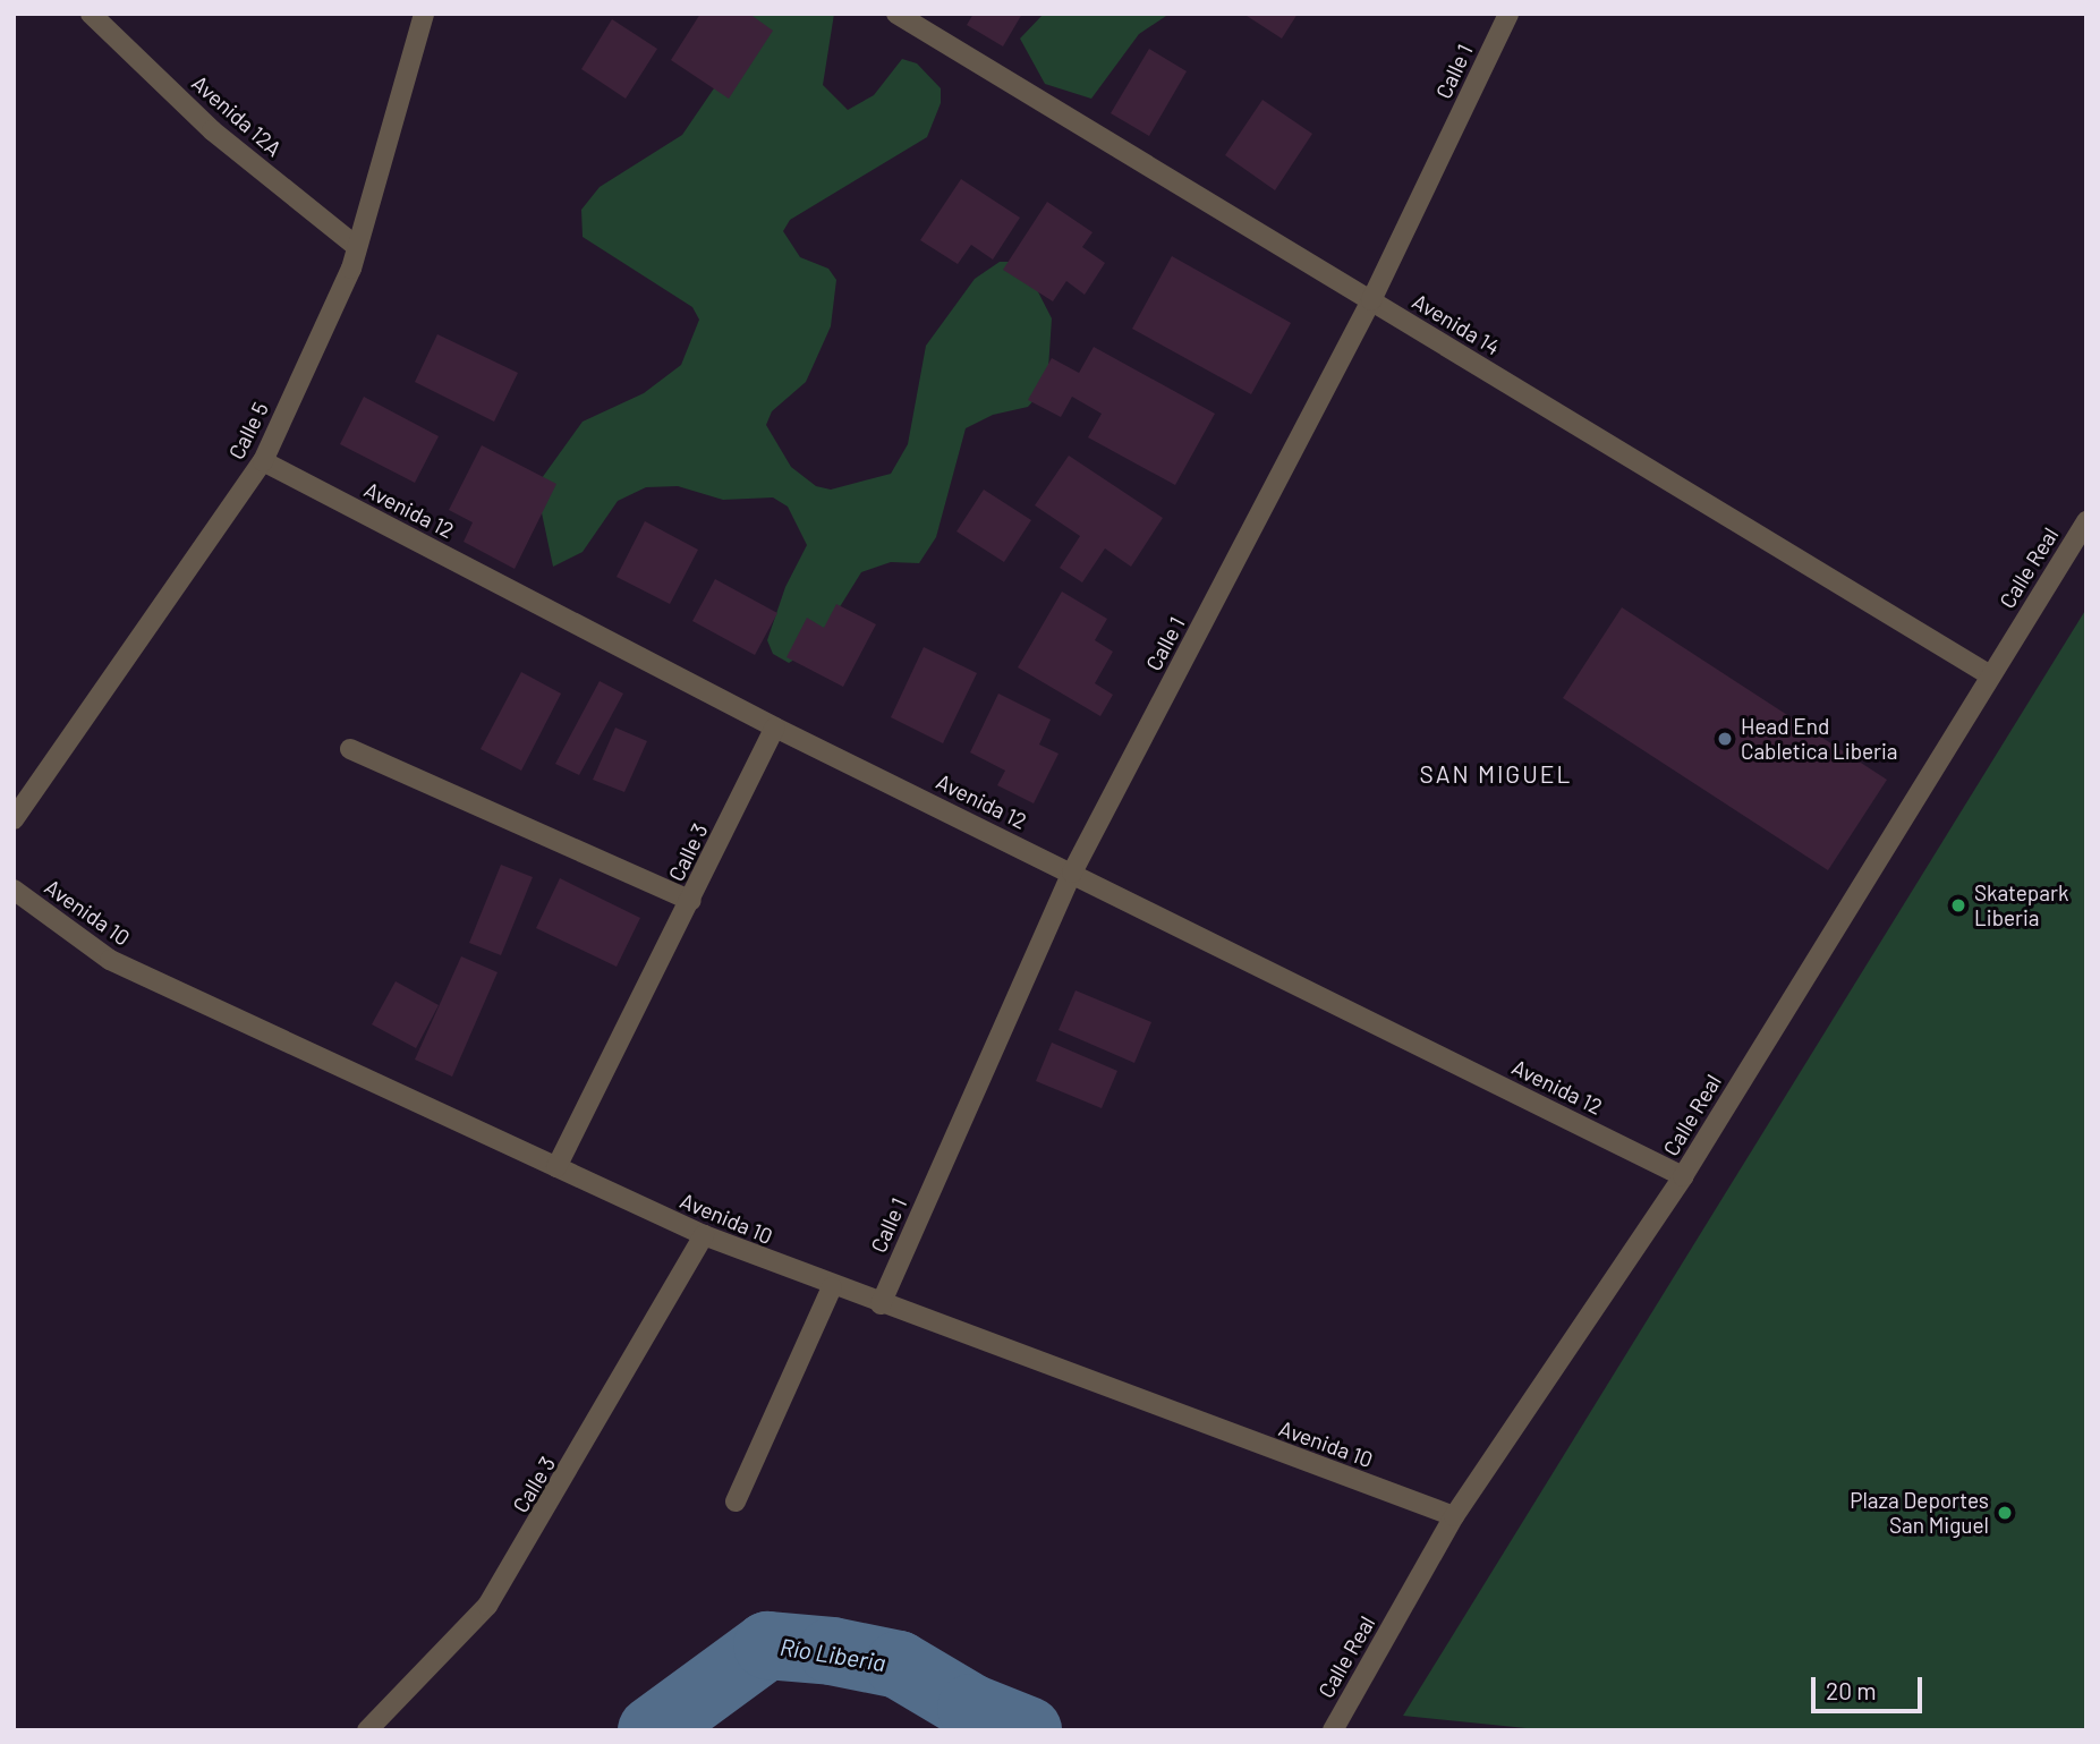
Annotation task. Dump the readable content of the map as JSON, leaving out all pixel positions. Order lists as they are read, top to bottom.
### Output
{
  "streets": {
    "street": [
      "Calle 1",
      "Avenida 12A",
      "Avenida 14",
      "Calle 5",
      "Avenida 12",
      "Calle Real",
      "Calle 3",
      "Avenida 10"
    ]
  },
  "crossings": [
    ["Calle 1", "Avenida 14"],
    ["Calle 1", "Avenida 12"],
    ["Calle 1", "Avenida 10"],
    ["Avenida 12A", "Calle 5"],
    ["Avenida 14", "Calle Real"],
    ["Calle 5", "Avenida 12"],
    ["Avenida 12", "Calle Real"],
    ["Avenida 12", "Calle 3"],
    ["Calle Real", "Avenida 10"],
    ["Calle 3", "Avenida 10"]
  ],
  "districts": ["SAN MIGUEL"],
  "water": ["Río Liberia"],
  "places": ["Head End Cabletica Liberia", "Skatepark Liberia", "Plaza Deportes San Miguel"],
  "scale_bar": "20 m"
}
